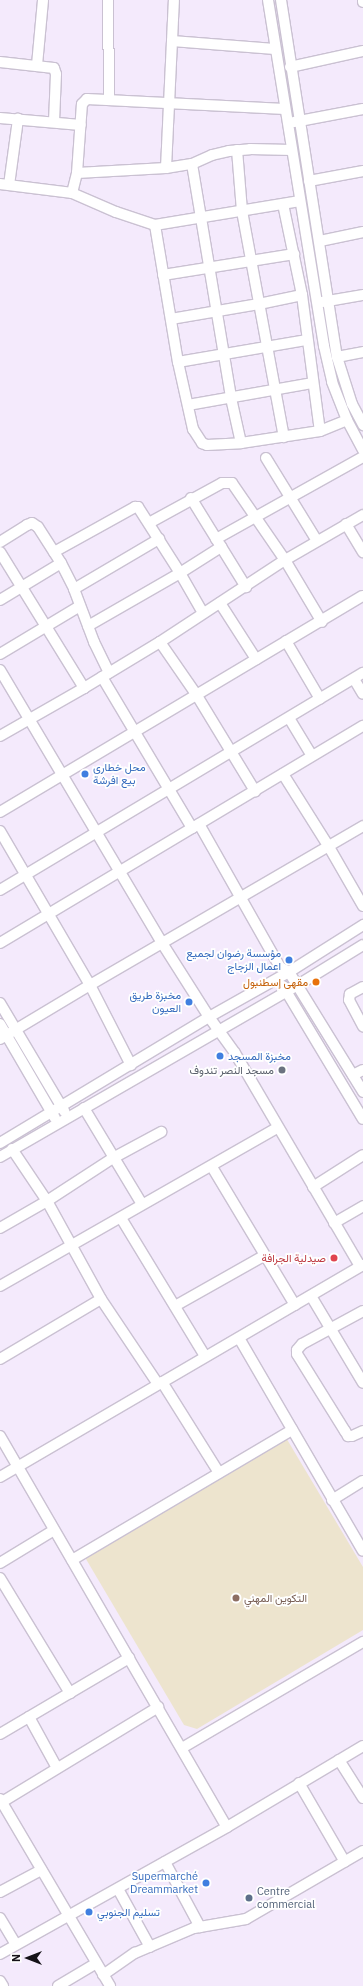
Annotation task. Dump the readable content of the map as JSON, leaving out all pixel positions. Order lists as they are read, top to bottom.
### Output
{
  "places": [
    "محل خطاري بيع افرشة",
    "مؤسسة رضوان لجميع اعمال الزجاج",
    "مقهى إسطنبول",
    "مخبزة طريق العيون",
    "مخبزة المسجد",
    "مسجد النصر تندوف",
    "صيدلية الجرافة",
    "التكوين المهني",
    "Supermarché Dreammarket",
    "Centre commercial",
    "تسليم الجنوبي"
  ],
  "north": "left"
}
